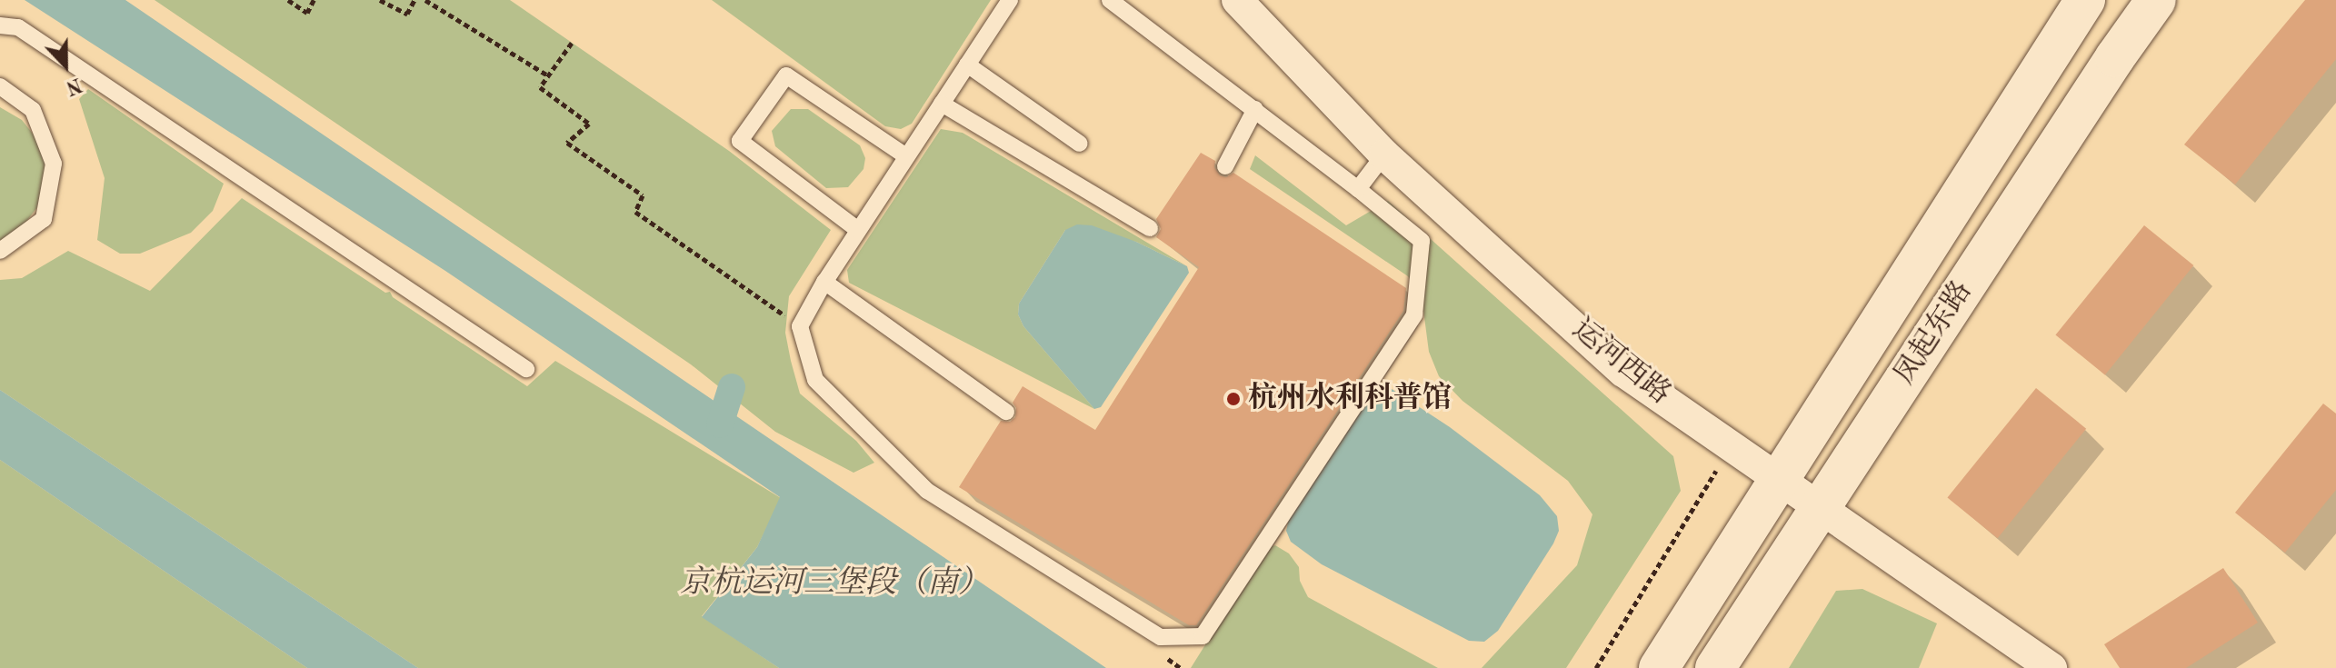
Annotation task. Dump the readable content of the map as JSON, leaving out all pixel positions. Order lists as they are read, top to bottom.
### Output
{
  "streets": {
    "main road": ["凤起东路"],
    "street": ["运河西路"]
  },
  "crossings": [
    ["凤起东路", "运河西路"]
  ],
  "water": ["京杭运河三堡段（南）"],
  "places": ["杭州水利科普馆"],
  "north": "bottom"
}
